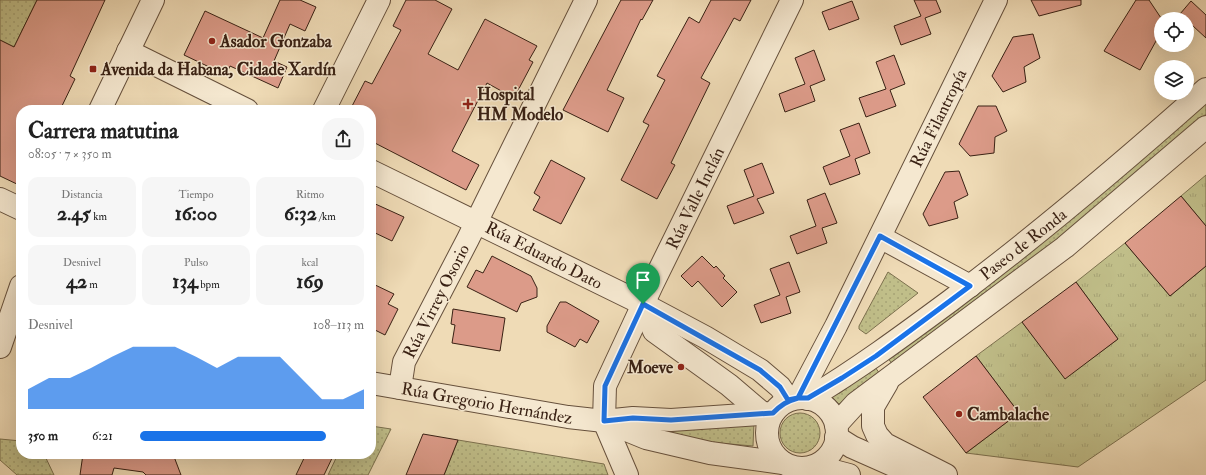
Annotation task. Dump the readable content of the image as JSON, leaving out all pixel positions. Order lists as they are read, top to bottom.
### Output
{
  "streets": {
    "street": [
      "Rúa Filantropía",
      "Rúa Valle Inclán",
      "Paseo de Ronda",
      "Rúa Eduardo Dato",
      "Rúa Virrey Osorio",
      "Rúa Gregorio Hernández"
    ]
  },
  "crossings": [
    ["Rúa Filantropía", "Paseo de Ronda"],
    ["Rúa Filantropía", "Rúa Eduardo Dato"],
    ["Rúa Filantropía", "Rúa Gregorio Hernández"],
    ["Rúa Valle Inclán", "Rúa Eduardo Dato"],
    ["Rúa Valle Inclán", "Rúa Gregorio Hernández"],
    ["Paseo de Ronda", "Rúa Eduardo Dato"],
    ["Paseo de Ronda", "Rúa Gregorio Hernández"],
    ["Rúa Eduardo Dato", "Rúa Virrey Osorio"],
    ["Rúa Eduardo Dato", "Rúa Gregorio Hernández"],
    ["Rúa Virrey Osorio", "Rúa Gregorio Hernández"]
  ],
  "places": {
    "other": ["Asador Gonzaba", "Moeve", "Cambalache"],
    "transit": ["Avenida da Habana, Cidade Xardín"],
    "health": ["Hospital HM Modelo"]
  },
  "page": {
    "heading": ["Carrera matutina", "08:05 · 7 × 350 m"],
    "stats": [
      ["Distancia", "2.45 km"],
      ["Tiempo", "16:00"],
      ["Ritmo", "6:32 /km"],
      ["Desnivel", "42 m"],
      ["Pulso", "134 bpm"],
      ["kcal", "169"]
    ],
    "chart": ["Desnivel", "108–113 m"],
    "list": [
      {
        "name": "350 m",
        "note": "6:21"
      }
    ]
  }
}
